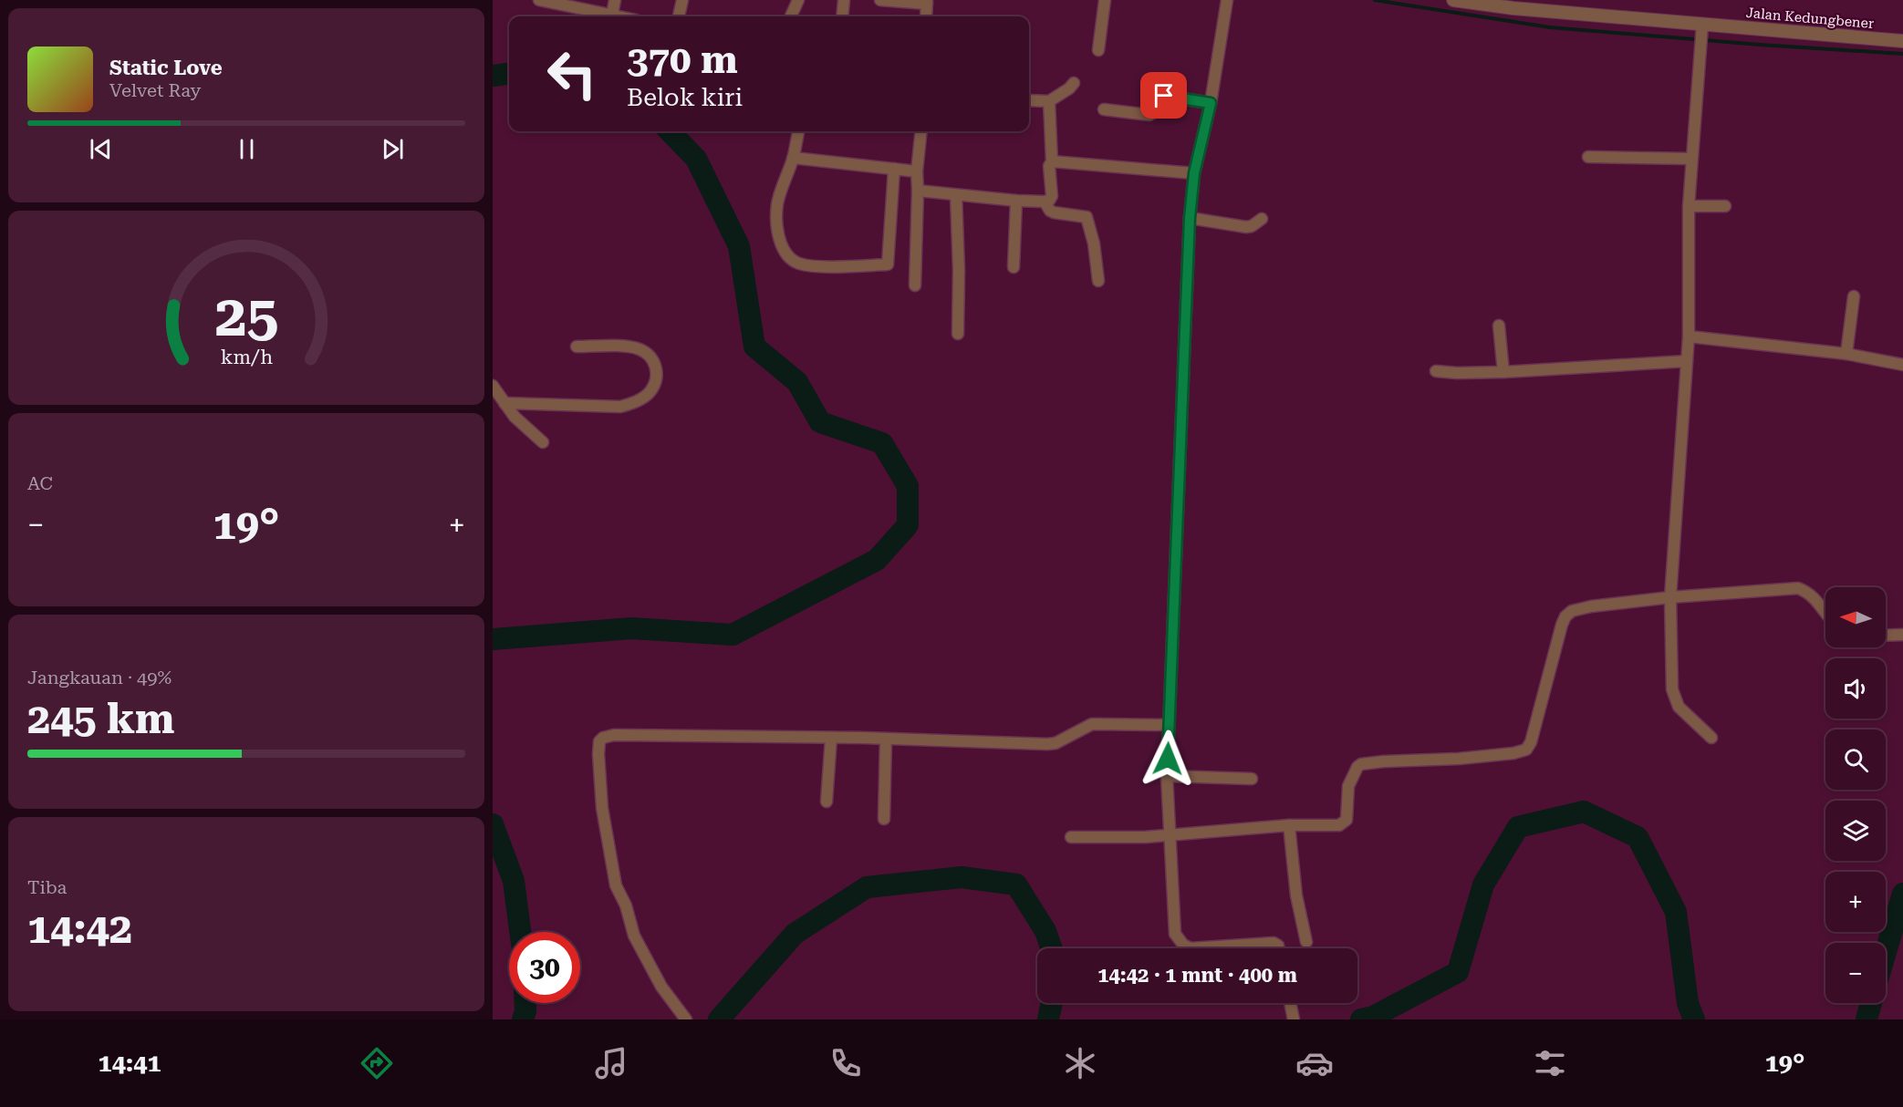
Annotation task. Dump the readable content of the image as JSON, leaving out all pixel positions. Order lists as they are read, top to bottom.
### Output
{
  "streets": {
    "street": ["Jalan Kedungbener"]
  },
  "north": "left",
  "page": {
    "turn": ["370 m", "Belok kiri"],
    "song": ["Static Love", "Velvet Ray"],
    "tile": [
      "AC",
      ["Jangkauan · 49%", "245 km"],
      ["Tiba", "14:42"]
    ],
    "heat": ["−", "19°", "+"],
    "map_buttons": ["+", "−"],
    "limit": "30",
    "trip": "14:42 · 1 mnt · 400 m",
    "tabs": ["14:41", "19°"],
    "gauge": ["25", "km/h"]
  }
}
